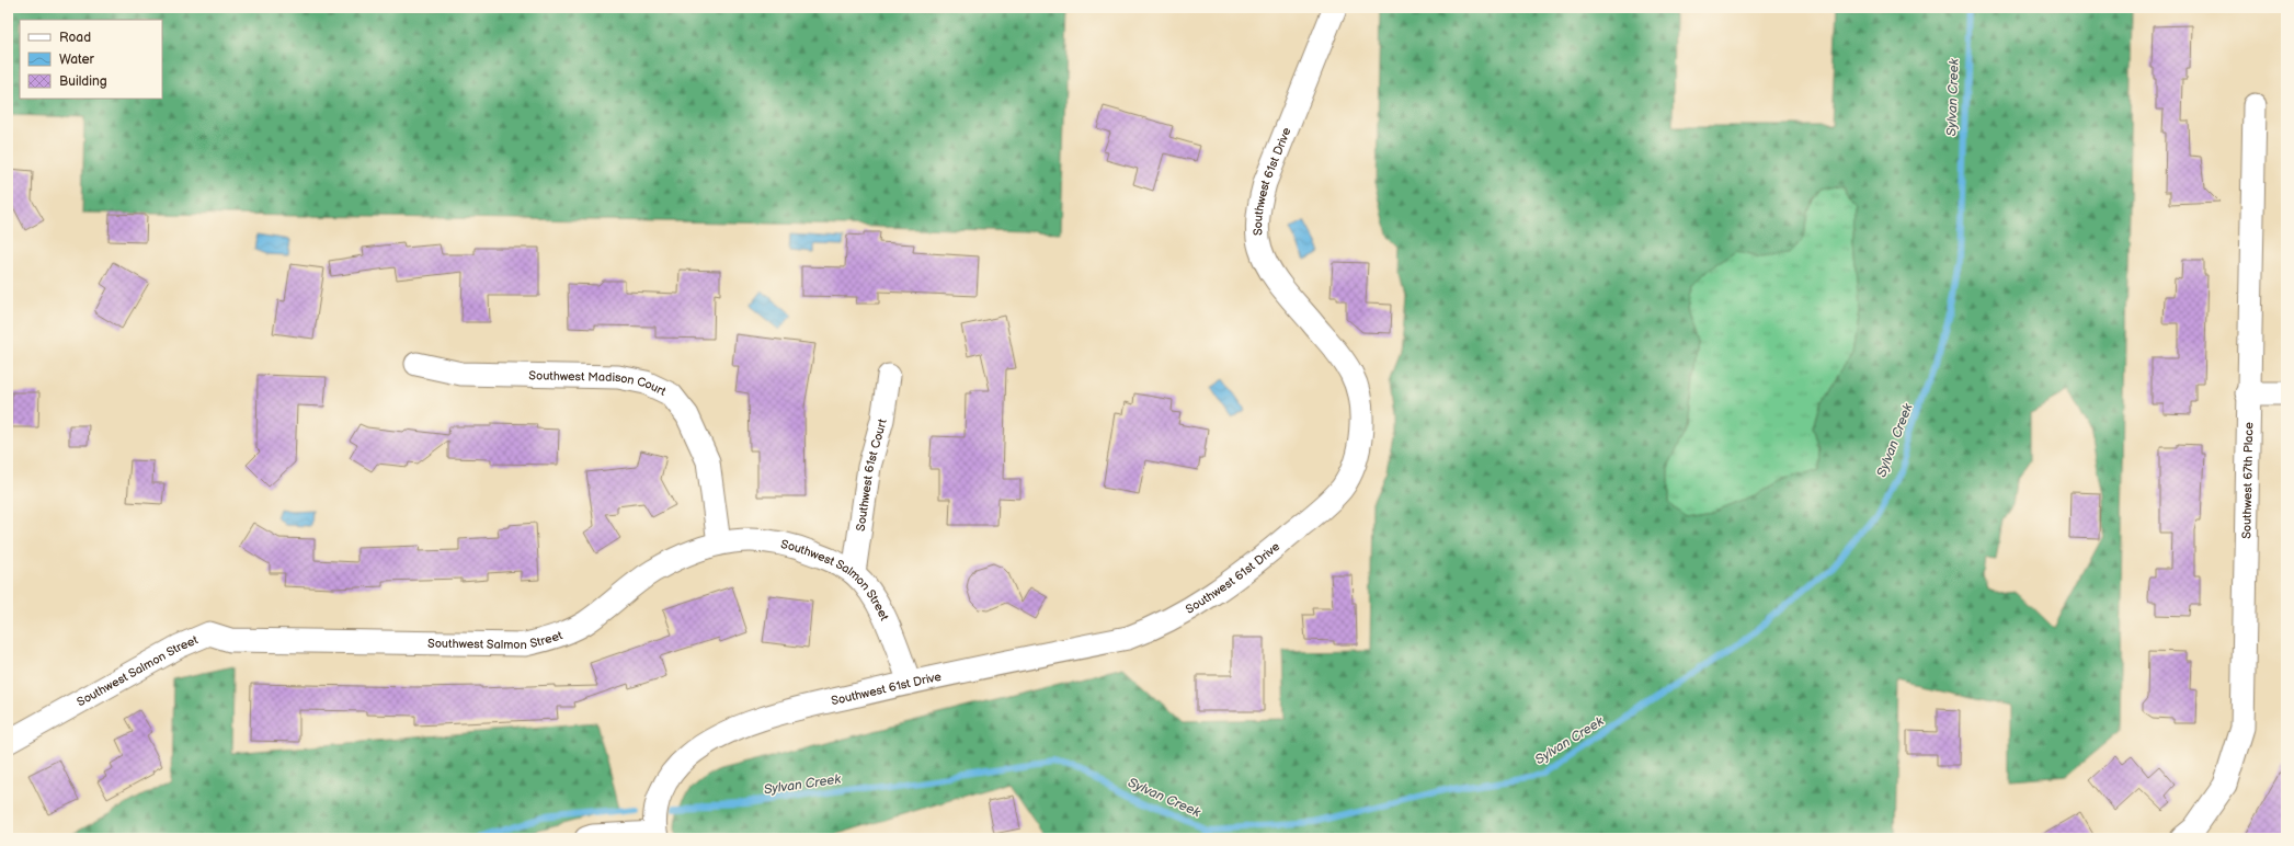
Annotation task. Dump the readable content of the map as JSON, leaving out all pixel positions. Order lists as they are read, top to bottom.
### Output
{
  "streets": {
    "street": [
      "Southwest 61st Drive",
      "Southwest Madison Court",
      "Southwest 61st Court",
      "Southwest 67th Place",
      "Southwest Salmon Street"
    ]
  },
  "crossings": [
    ["Southwest 61st Drive", "Southwest Salmon Street"],
    ["Southwest Madison Court", "Southwest Salmon Street"],
    ["Southwest 61st Court", "Southwest Salmon Street"]
  ],
  "water": ["Sylvan Creek"],
  "legend": ["Road", "Water", "Building"]
}
